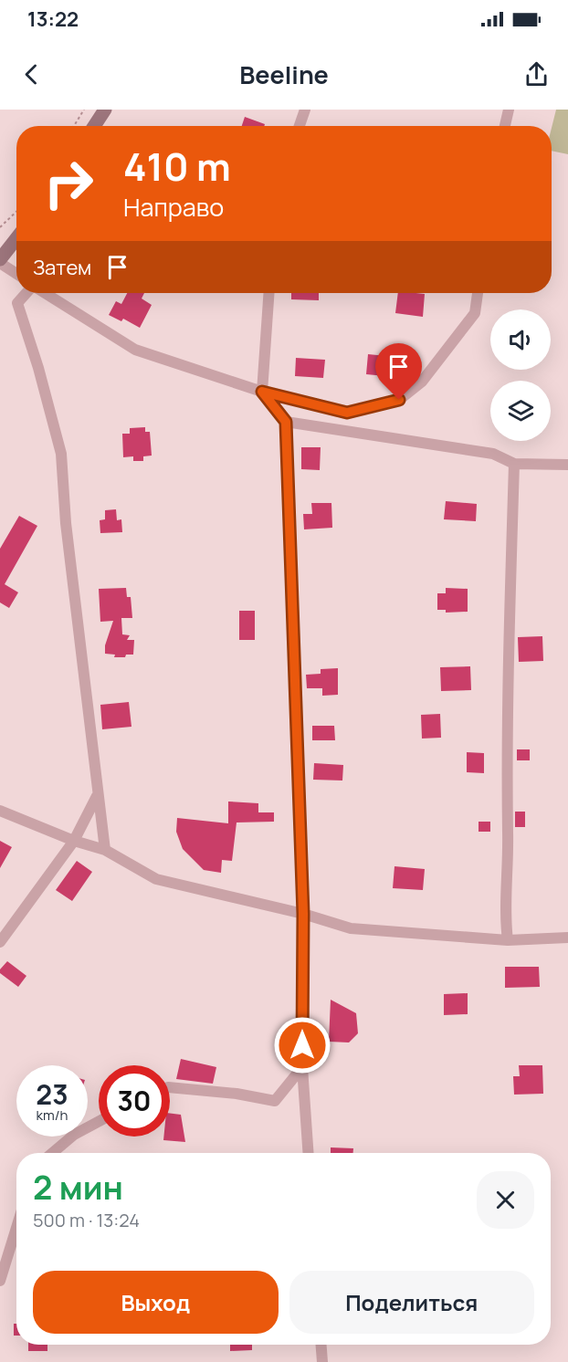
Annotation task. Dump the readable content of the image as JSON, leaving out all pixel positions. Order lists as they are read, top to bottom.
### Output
{
  "page": {
    "status": "13:22",
    "header": "Beeline",
    "turn": ["410 m", "Направо"],
    "then": "Затем",
    "speed": "23 km/h",
    "limit": "30",
    "heading": ["2 мин", "500 m · 13:24"],
    "buttons": ["Выход", "Поделиться"]
  }
}
